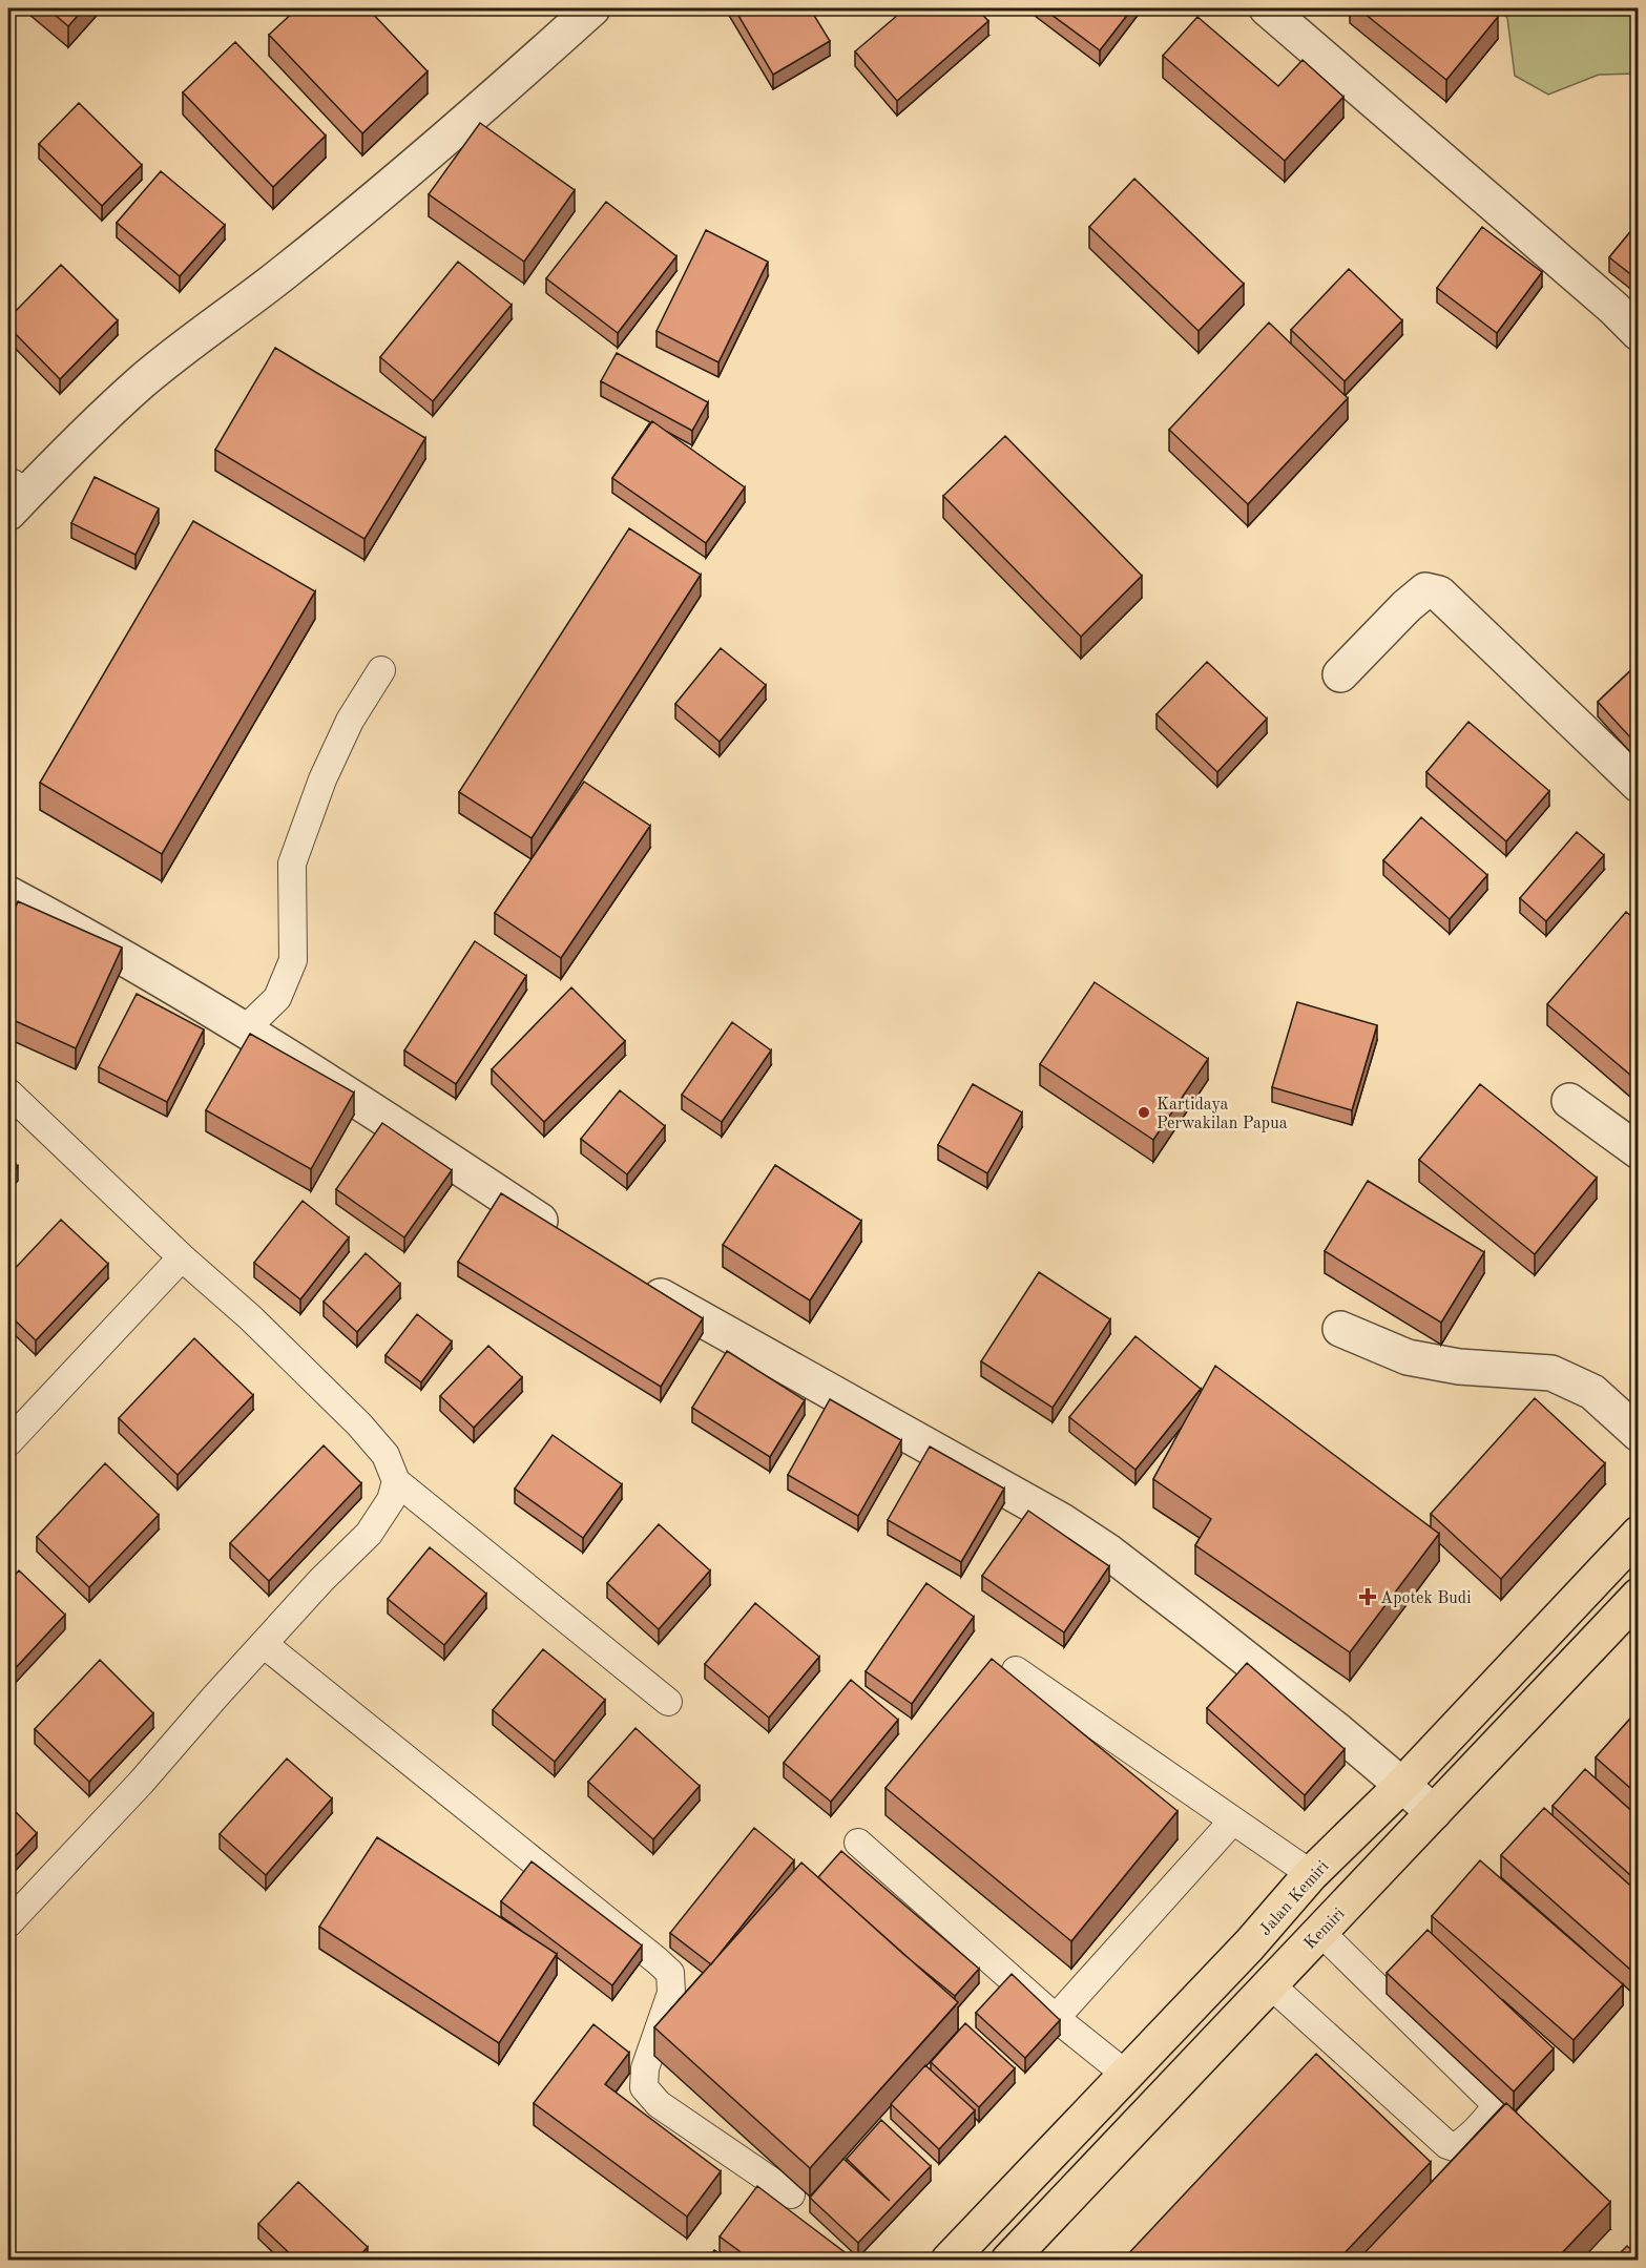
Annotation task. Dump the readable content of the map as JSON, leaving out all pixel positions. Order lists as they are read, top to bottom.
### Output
{
  "streets": {
    "highway": ["Jalan Kemiri", "Kemiri"]
  },
  "places": {
    "other": ["Kartidaya Perwakilan Papua"],
    "health": ["Apotek Budi"]
  }
}
